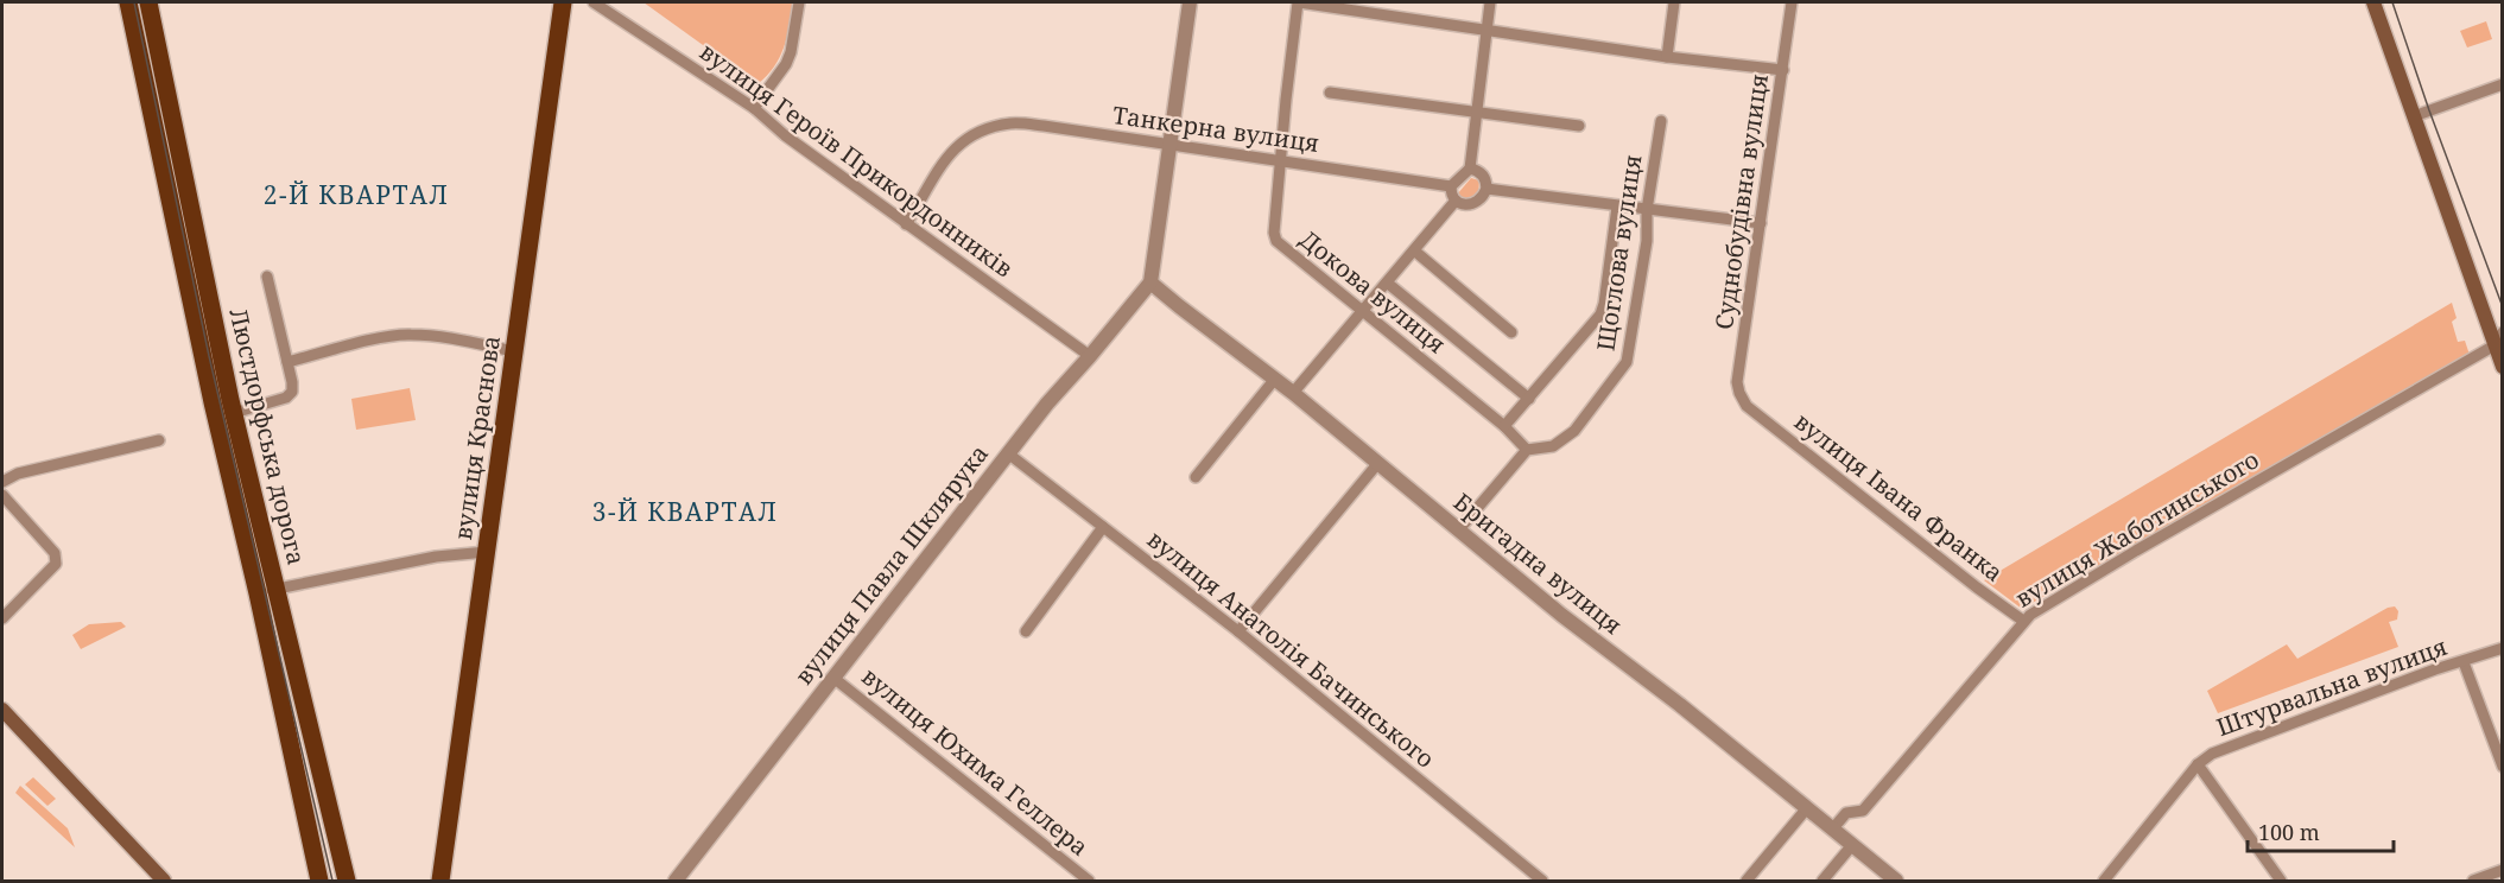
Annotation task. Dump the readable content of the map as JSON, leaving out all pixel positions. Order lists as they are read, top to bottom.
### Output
{
  "streets": {
    "main road": ["Люстдорфська дорога", "вулиця Краснова"],
    "street": [
      "Танкерна вулиця",
      "вулиця Героїв Прикордонників",
      "Суднобудівна вулиця",
      "Щоглова вулиця",
      "Докова вулиця",
      "вулиця Івана Франка",
      "вулиця Жаботинського",
      "Бригадна вулиця",
      "вулиця Павла Шклярука",
      "вулиця Анатолія Бачинського",
      "Штурвальна вулиця",
      "вулиця Юхима Геллера"
    ]
  },
  "crossings": [
    ["Танкерна вулиця", "вулиця Героїв Прикордонників"],
    ["Танкерна вулиця", "Докова вулиця"],
    ["вулиця Героїв Прикордонників", "вулиця Павла Шклярука"],
    ["Суднобудівна вулиця", "вулиця Івана Франка"],
    ["Щоглова вулиця", "Докова вулиця"],
    ["вулиця Івана Франка", "вулиця Жаботинського"],
    ["вулиця Жаботинського", "Бригадна вулиця"],
    ["Бригадна вулиця", "вулиця Павла Шклярука"],
    ["вулиця Павла Шклярука", "вулиця Анатолія Бачинського"],
    ["вулиця Павла Шклярука", "вулиця Юхима Геллера"]
  ],
  "districts": ["2-Й КВАРТАЛ", "3-Й КВАРТАЛ"],
  "scale_bar": "100 m"
}
